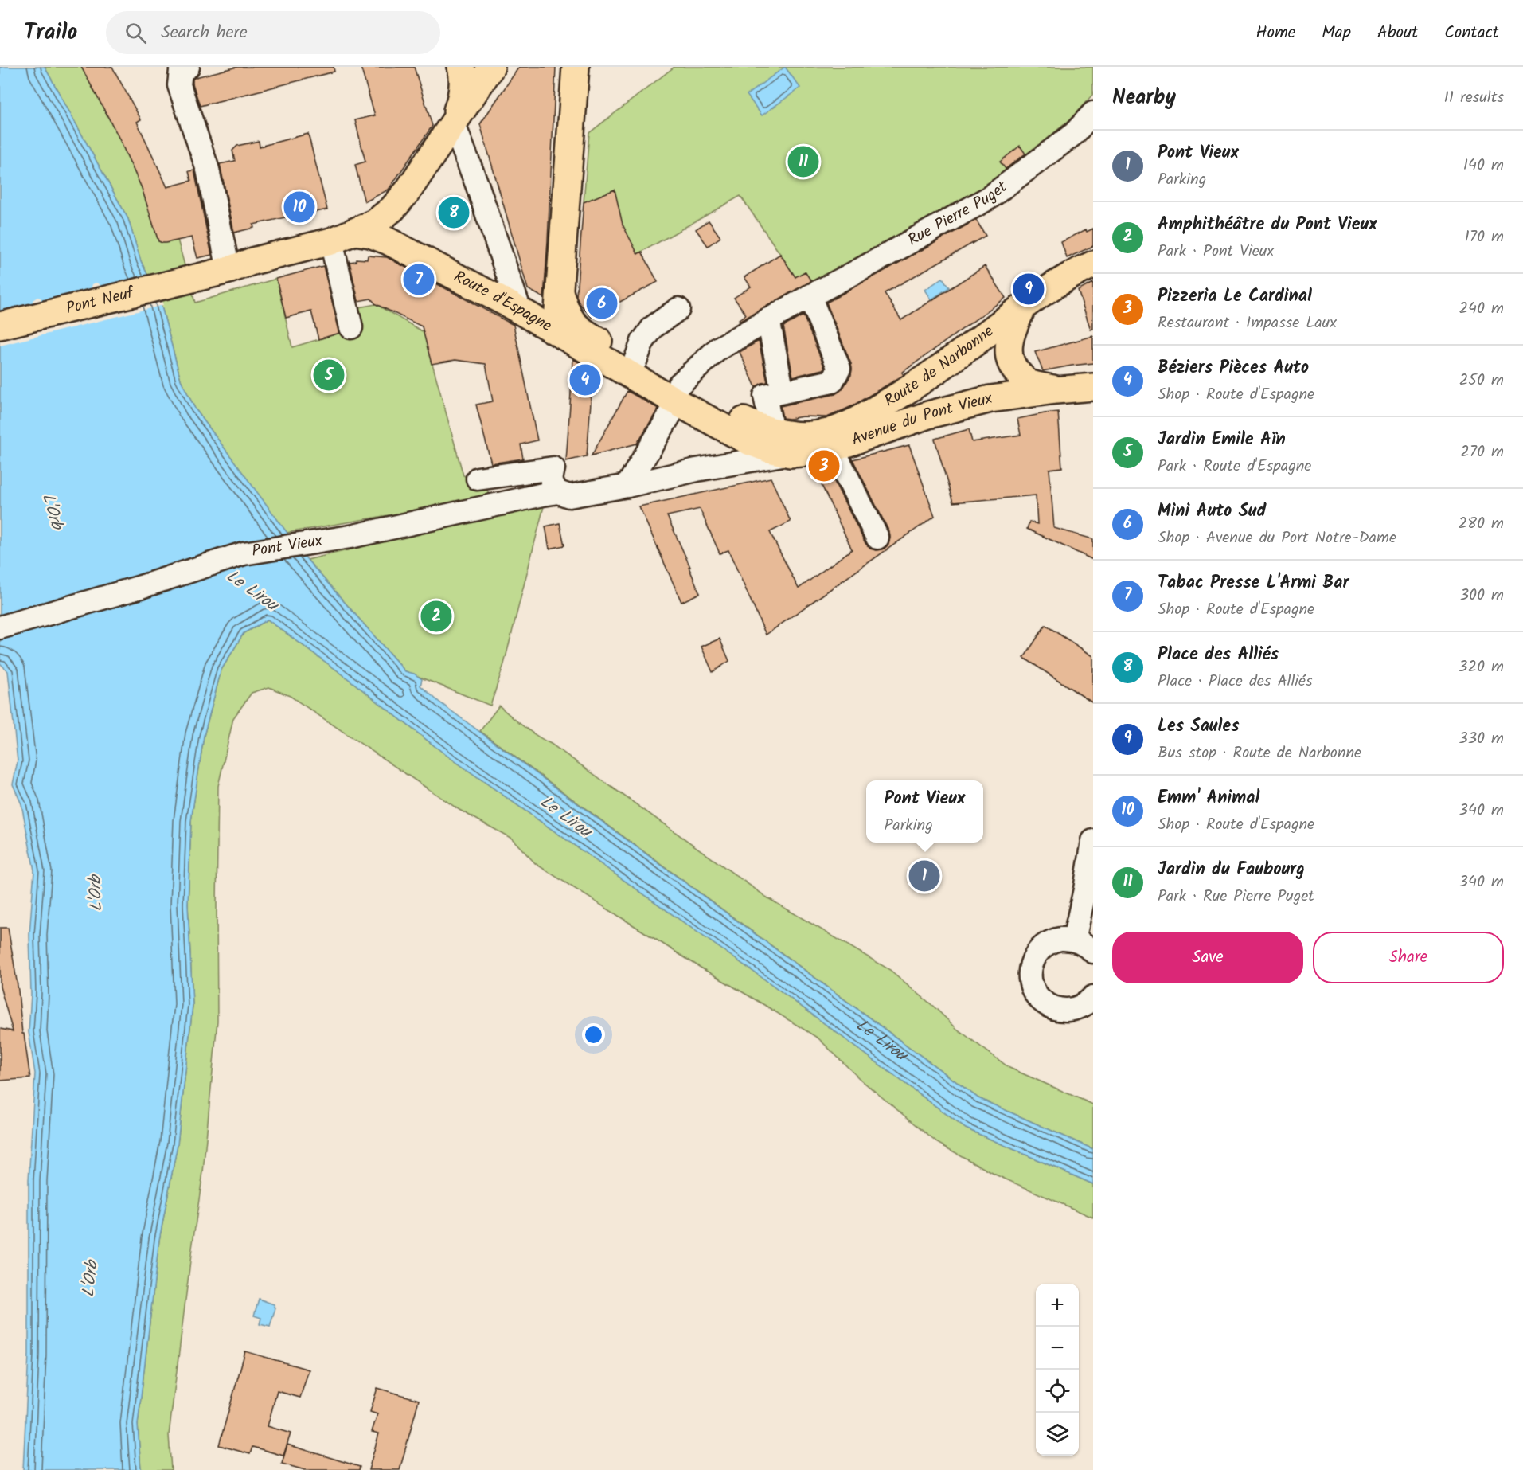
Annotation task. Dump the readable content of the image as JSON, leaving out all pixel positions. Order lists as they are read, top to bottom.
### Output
{
  "streets": {
    "main road": [
      "Pont Neuf",
      "Route d'Espagne",
      "Route de Narbonne",
      "Avenue du Pont Vieux"
    ],
    "street": ["Rue Pierre Puget", "Pont Vieux"]
  },
  "crossings": [
    ["Pont Neuf", "Route d'Espagne"],
    ["Route d'Espagne", "Avenue du Pont Vieux"],
    ["Avenue du Pont Vieux", "Pont Vieux"]
  ],
  "water": ["L'Orb", "Le Lirou"],
  "page": {
    "header": "Trailo",
    "search": "Search here",
    "nav": [
      "Home",
      "Map",
      "About",
      "Contact"
    ],
    "heading": ["Nearby", "11 results"],
    "list": [
      {
        "mark": "1",
        "name": "Pont Vieux",
        "note": "Parking",
        "value": "140 m"
      },
      {
        "mark": "2",
        "name": "Amphithéâtre du Pont Vieux",
        "note": "Park · Pont Vieux",
        "value": "170 m"
      },
      {
        "mark": "3",
        "name": "Pizzeria Le Cardinal",
        "note": "Restaurant · Impasse Laux",
        "value": "240 m"
      },
      {
        "mark": "4",
        "name": "Béziers Pièces Auto",
        "note": "Shop · Route d'Espagne",
        "value": "250 m"
      },
      {
        "mark": "5",
        "name": "Jardin Emile Aïn",
        "note": "Park · Route d'Espagne",
        "value": "270 m"
      },
      {
        "mark": "6",
        "name": "Mini Auto Sud",
        "note": "Shop · Avenue du Port Notre-Dame",
        "value": "280 m"
      },
      {
        "mark": "7",
        "name": "Tabac Presse L'Armi Bar",
        "note": "Shop · Route d'Espagne",
        "value": "300 m"
      },
      {
        "mark": "8",
        "name": "Place des Alliés",
        "note": "Place · Place des Alliés",
        "value": "320 m"
      },
      {
        "mark": "9",
        "name": "Les Saules",
        "note": "Bus stop · Route de Narbonne",
        "value": "330 m"
      },
      {
        "mark": "10",
        "name": "Emm' Animal",
        "note": "Shop · Route d'Espagne",
        "value": "340 m"
      },
      {
        "mark": "11",
        "name": "Jardin du Faubourg",
        "note": "Park · Rue Pierre Puget",
        "value": "340 m"
      }
    ],
    "pins": [
      "11",
      "10",
      "8",
      "7",
      "9",
      "6",
      "5",
      "4",
      "3",
      "2",
      "1"
    ],
    "popup": ["Pont Vieux", "Parking"],
    "buttons": ["Save", "Share"],
    "map_buttons": ["+", "−"]
  }
}
